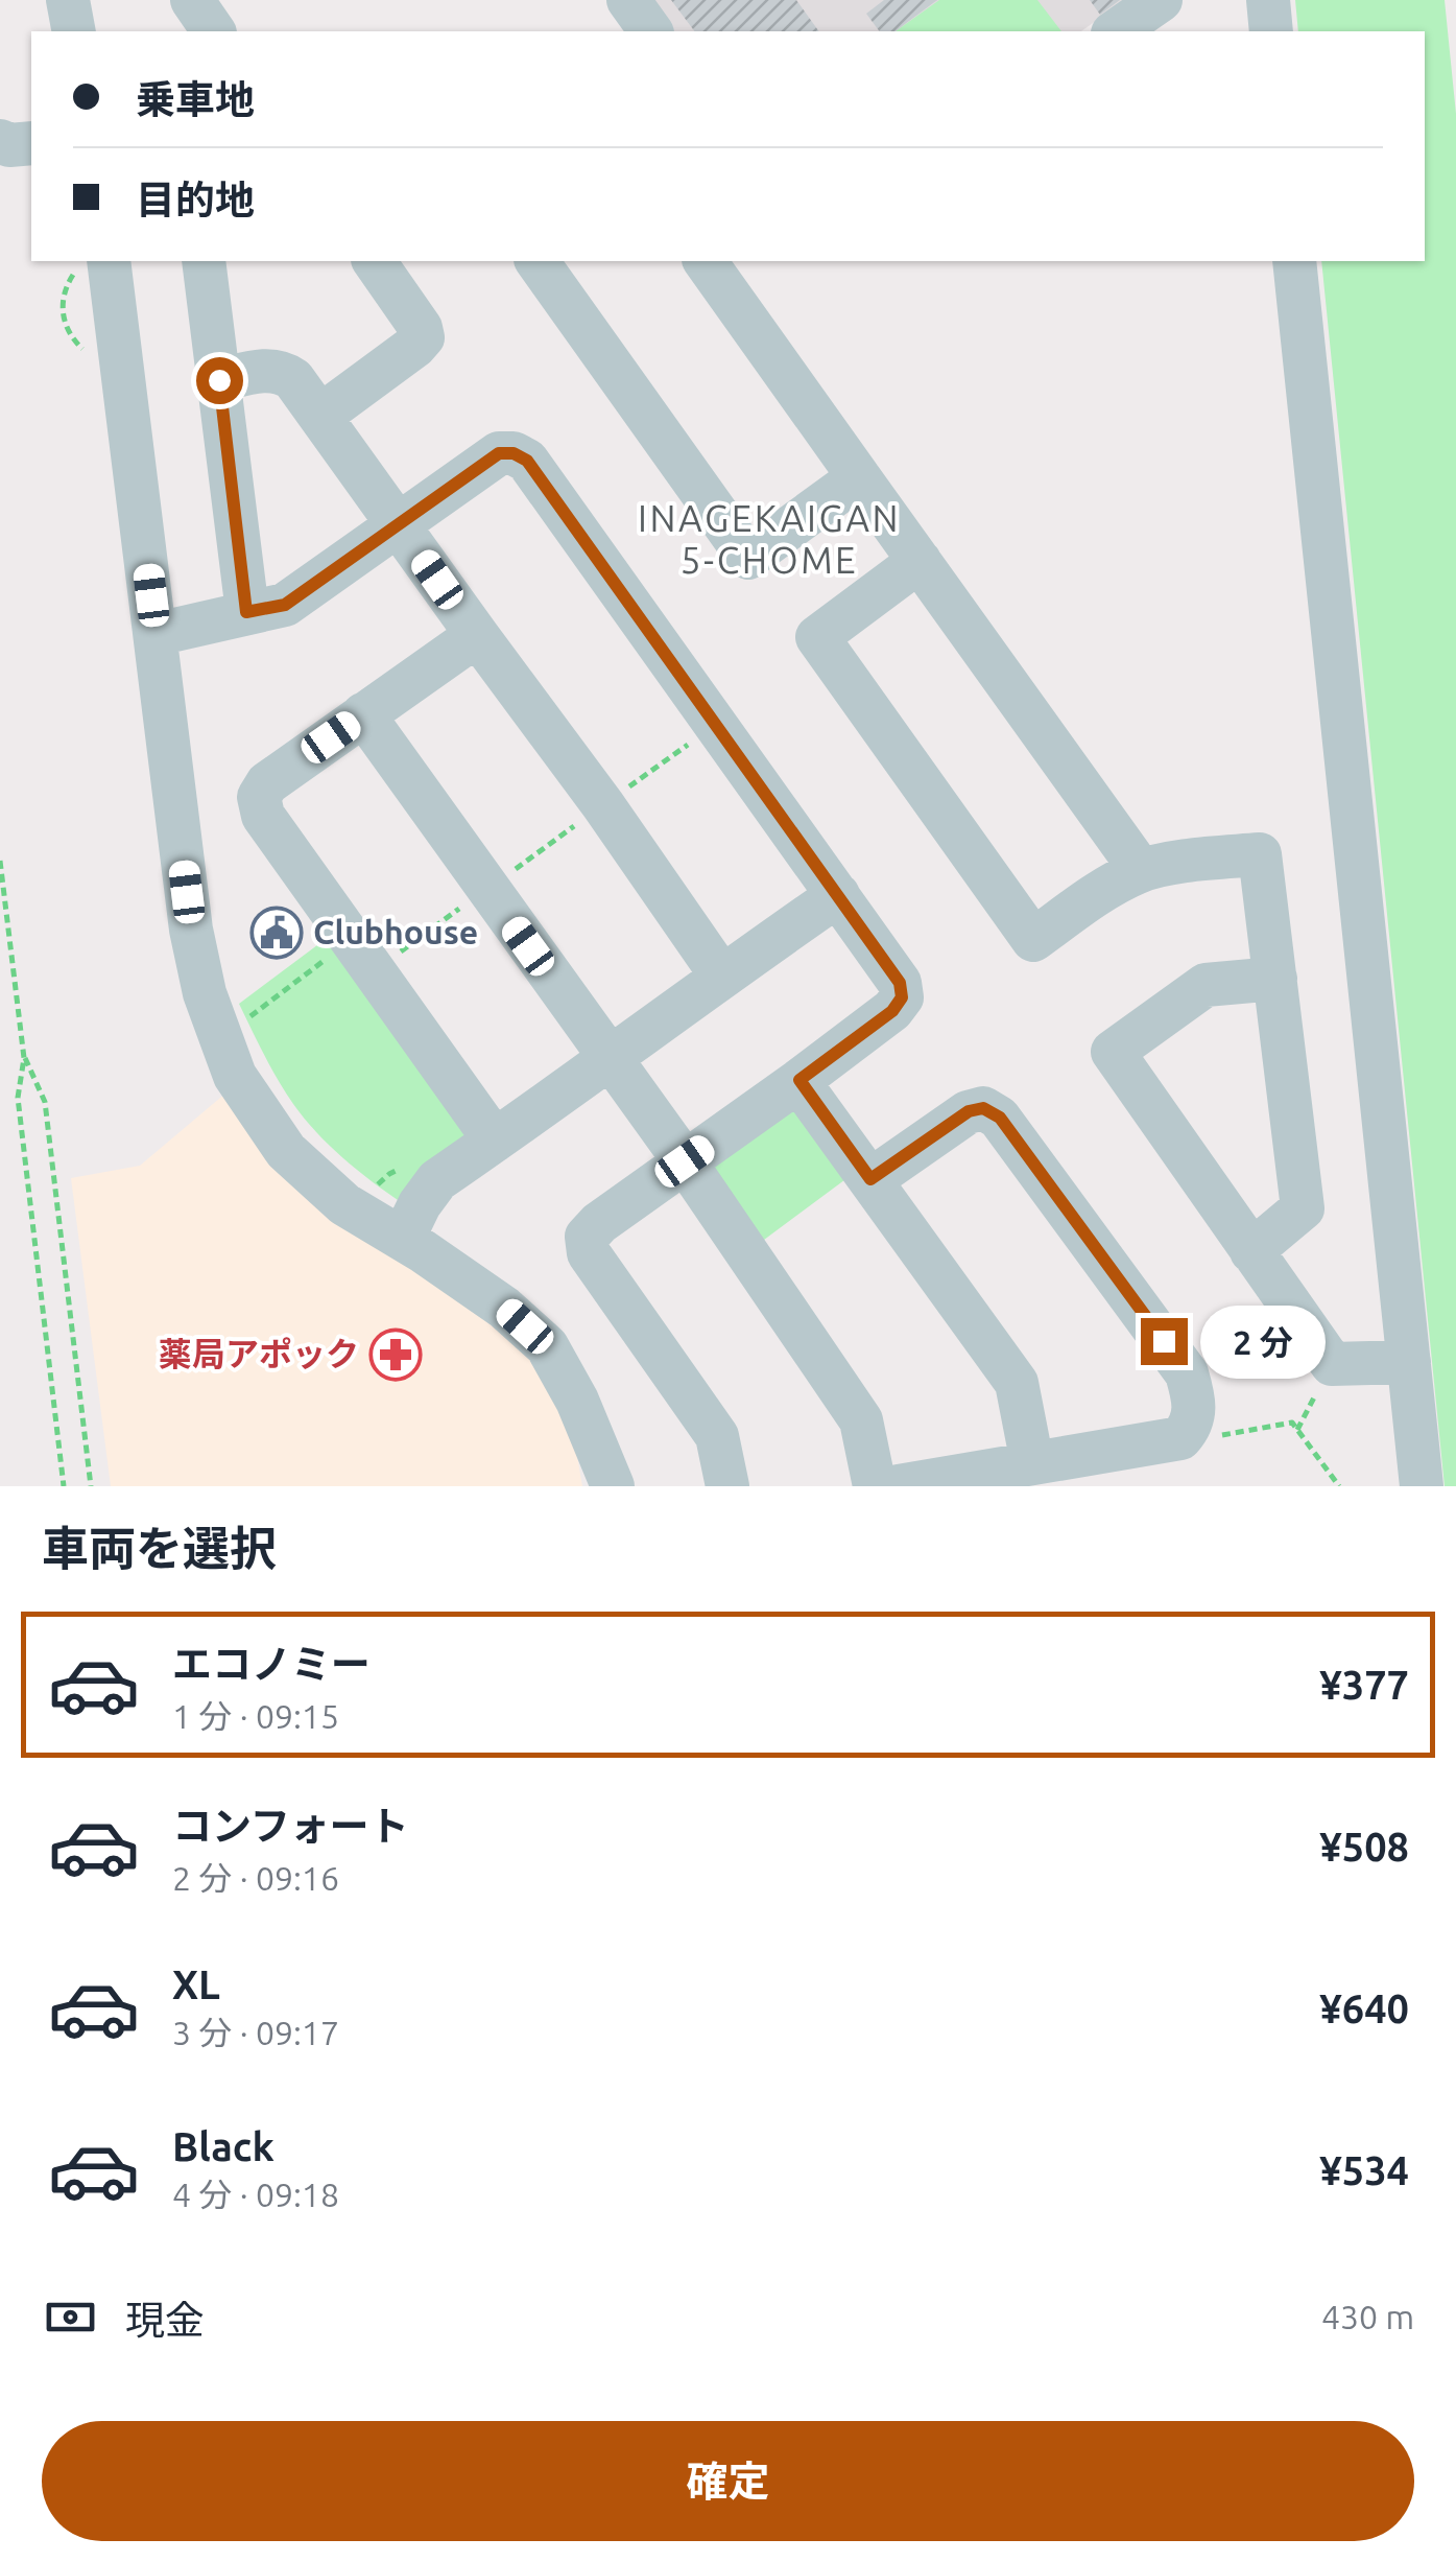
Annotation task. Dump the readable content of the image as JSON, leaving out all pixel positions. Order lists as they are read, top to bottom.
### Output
{
  "districts": ["INAGEKAIGAN 5-CHOME"],
  "places": {
    "public building": ["Clubhouse"],
    "pharmacy": ["薬局アポック"]
  },
  "page": {
    "banner": ["乗車地", "目的地"],
    "bubble": "2 分",
    "heading": "車両を選択",
    "list": [
      {
        "name": "エコノミー",
        "note": "1 分 · 09:15",
        "value": "¥377"
      },
      {
        "name": "コンフォート",
        "note": "2 分 · 09:16",
        "value": "¥508"
      },
      {
        "name": "XL",
        "note": "3 分 · 09:17",
        "value": "¥640"
      },
      {
        "name": "Black",
        "note": "4 分 · 09:18",
        "value": "¥534"
      }
    ],
    "pay": ["現金", "430 m"],
    "buttons": "確定"
  }
}
